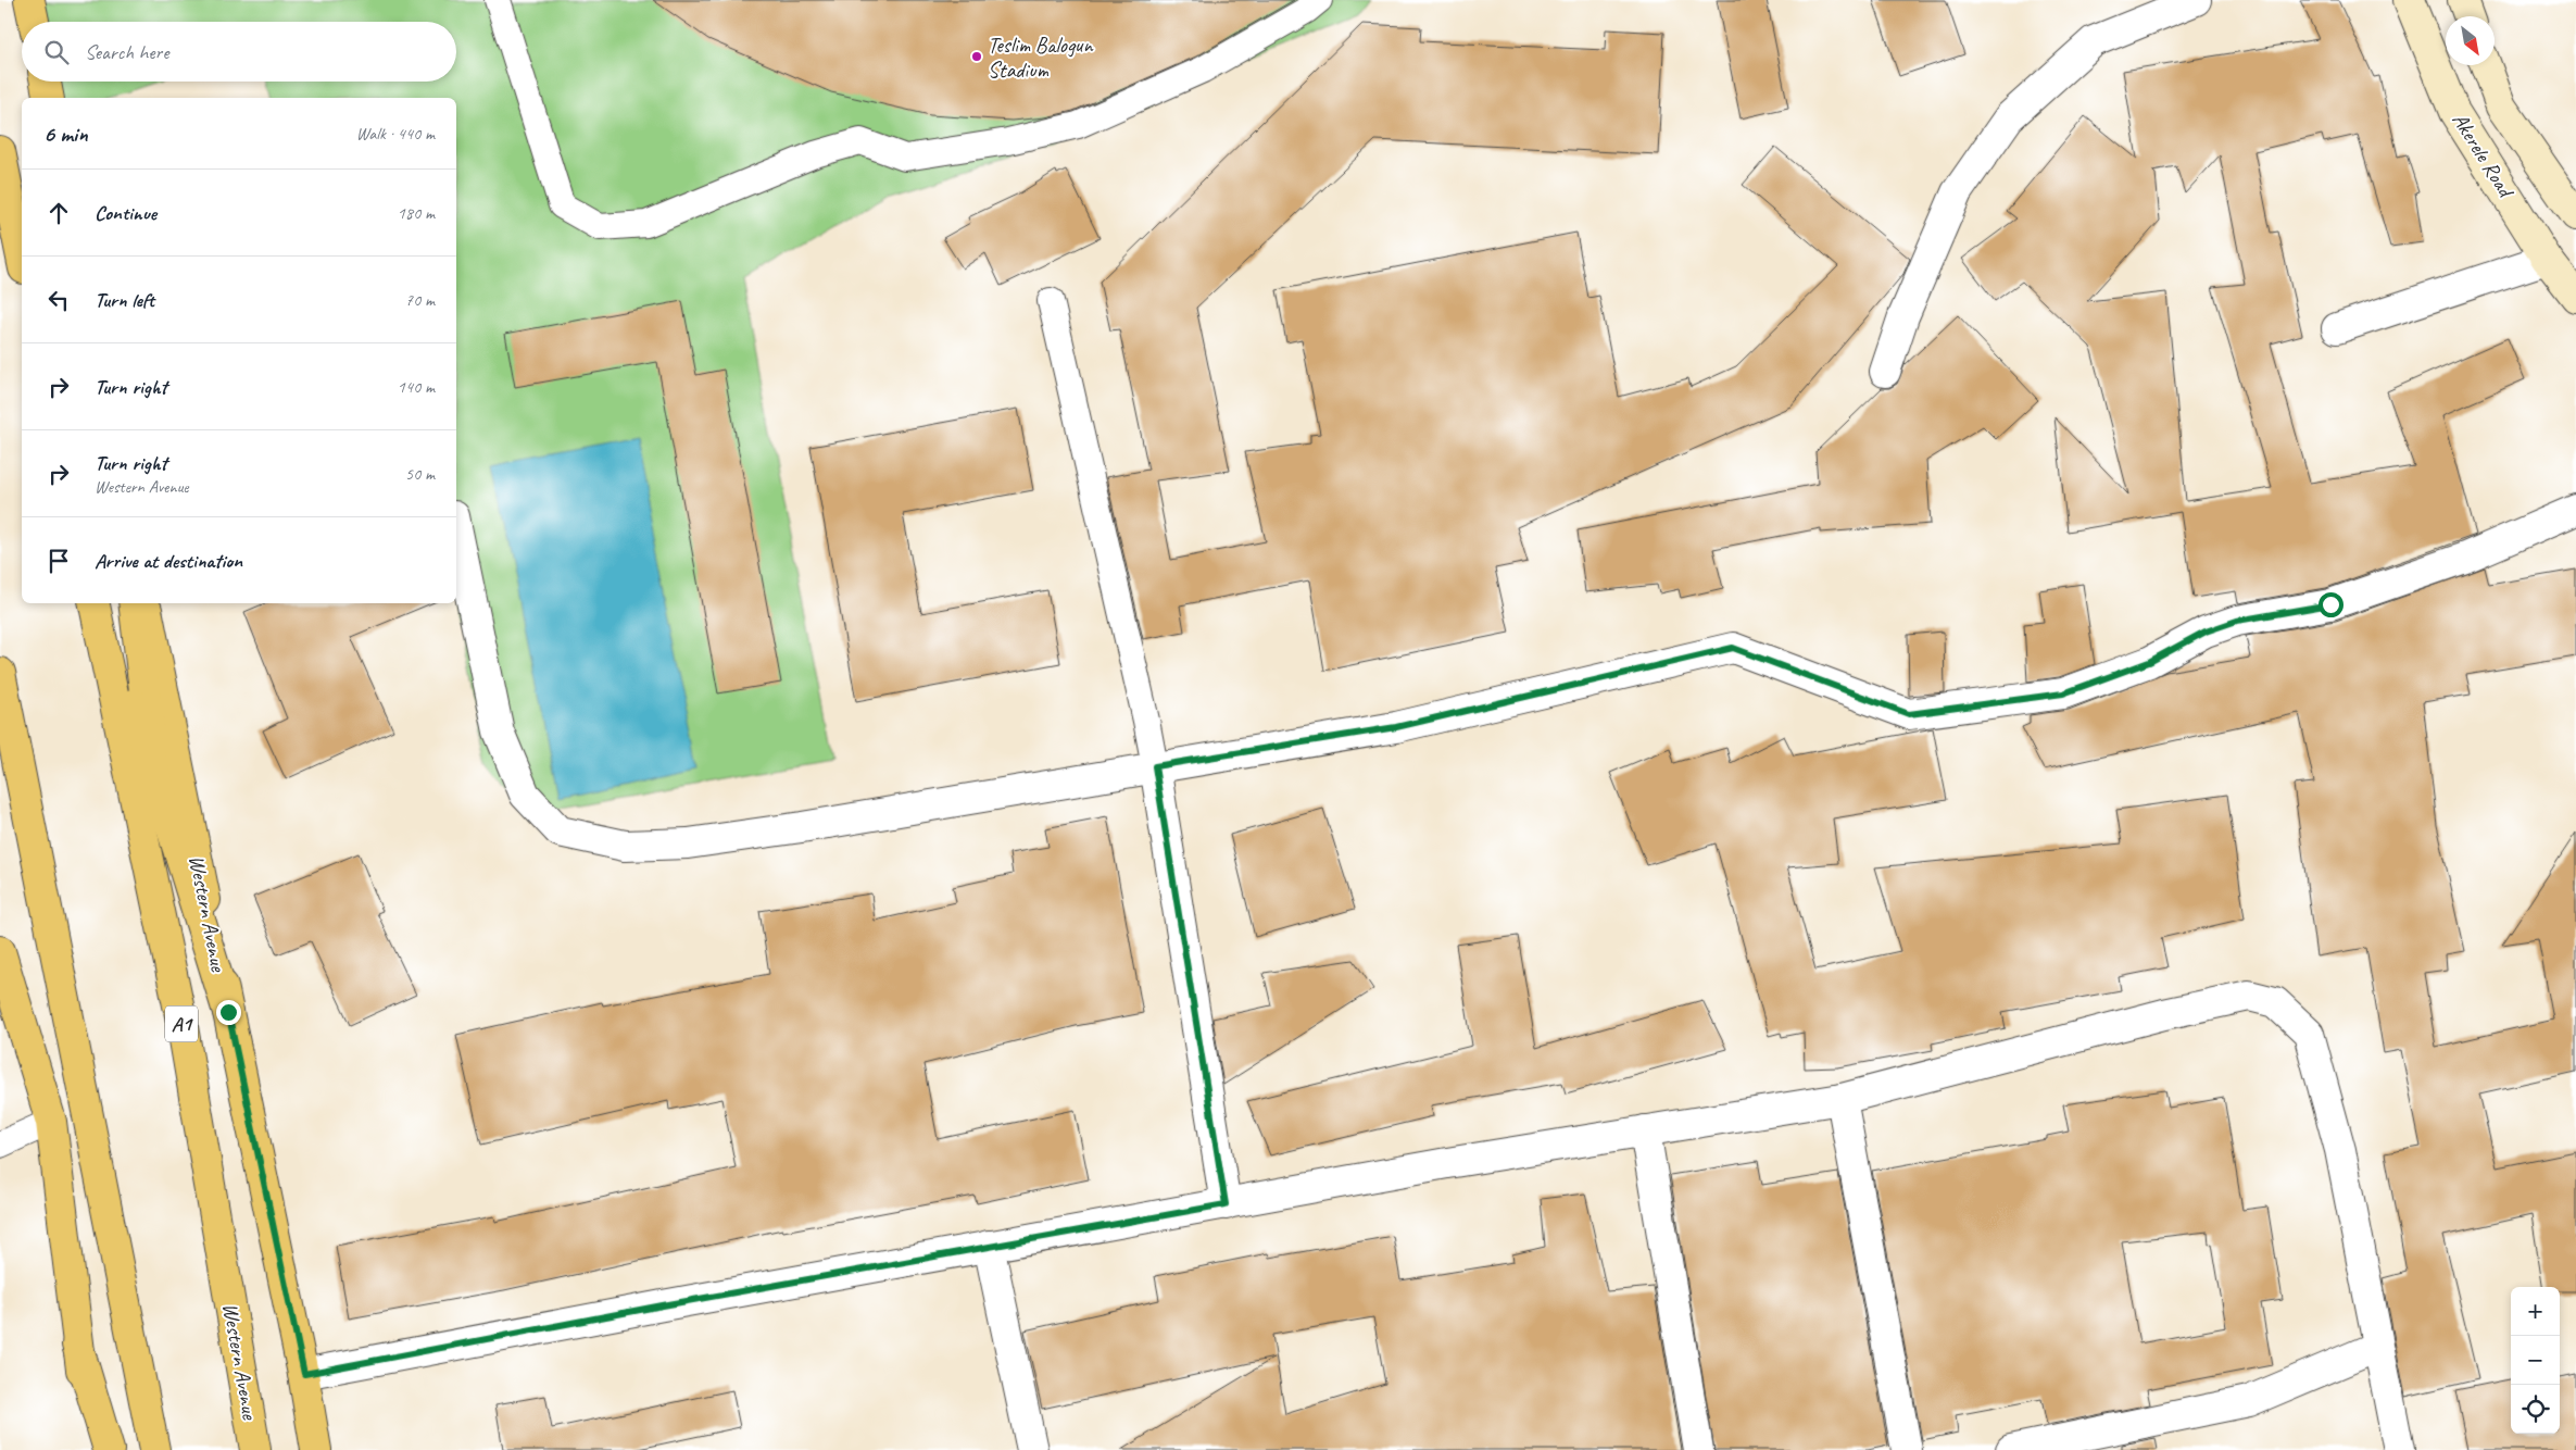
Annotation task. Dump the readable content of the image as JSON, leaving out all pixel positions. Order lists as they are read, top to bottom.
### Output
{
  "streets": {
    "main road": ["Western Avenue", "A1"],
    "street": ["Akerele Road"]
  },
  "places": ["Teslim Balogun Stadium"],
  "north": "bottom right",
  "page": {
    "search": "Search here",
    "heading": ["6 min", "Walk · 440 m"],
    "list": [
      ["Continue", "180 m"],
      ["Turn left", "70 m"],
      ["Turn right", "140 m"],
      ["Turn right", "Western Avenue", "50 m"],
      "Arrive at destination"
    ],
    "map_buttons": ["+", "−"]
  }
}
